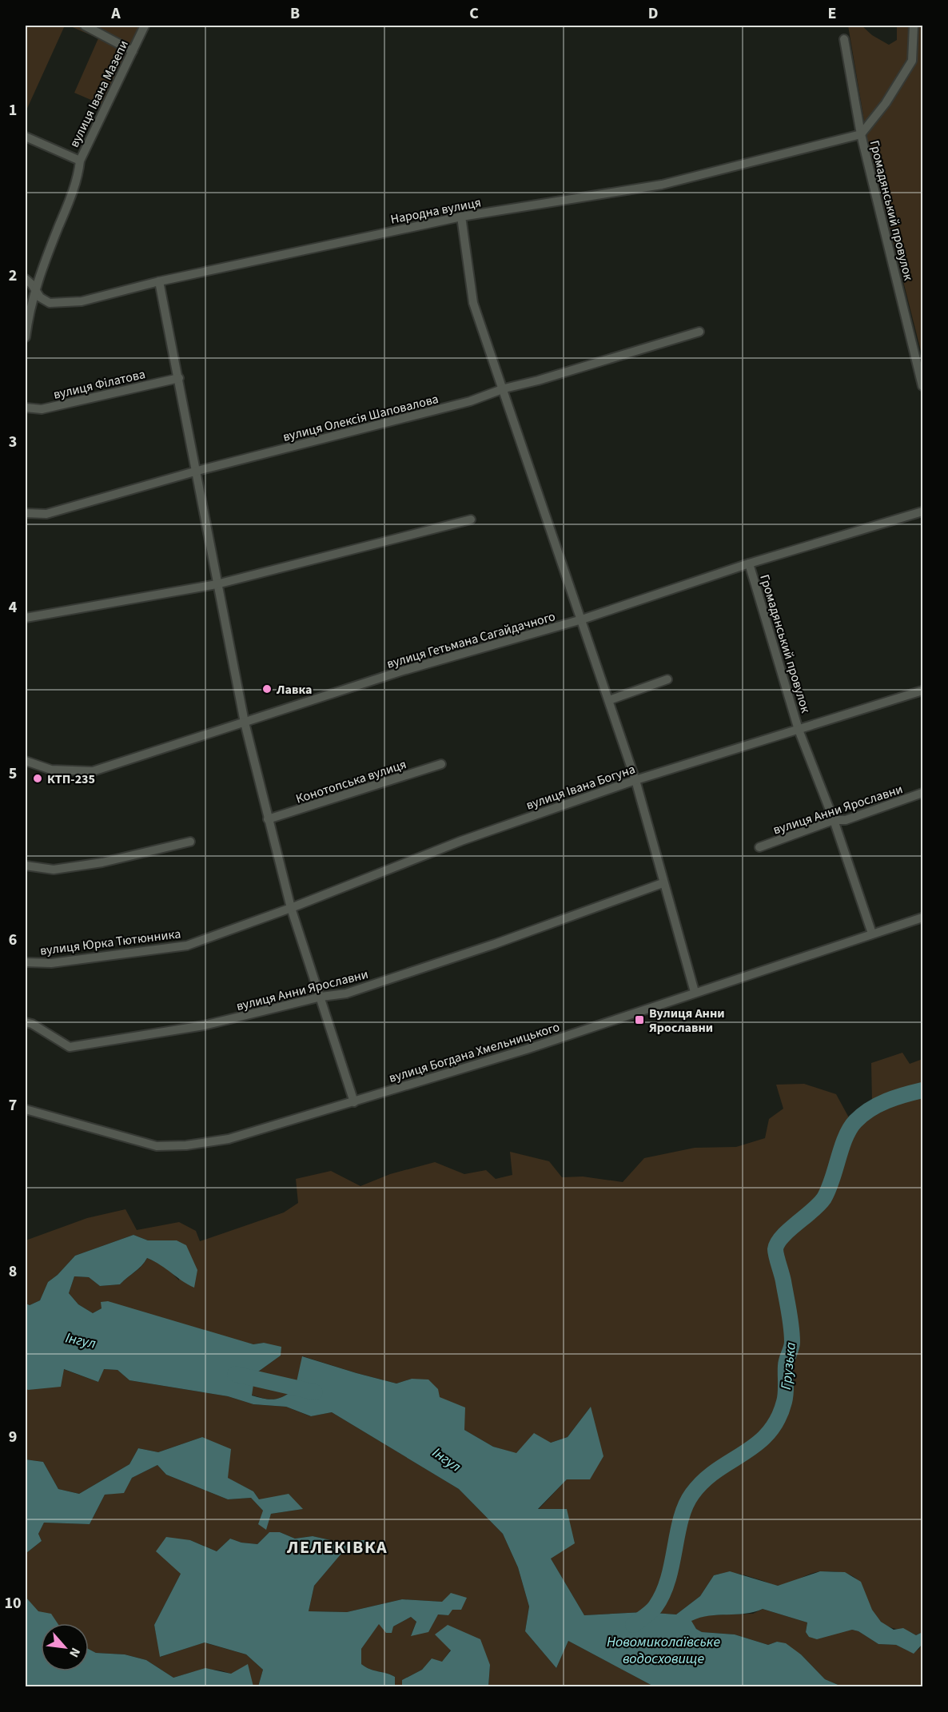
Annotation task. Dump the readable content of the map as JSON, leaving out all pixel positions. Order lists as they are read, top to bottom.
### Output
{
  "streets": {
    "street": [
      "вулиця Івана Мазепи",
      "Народна вулиця",
      "Громадянський провулок",
      "вулиця Філатова",
      "вулиця Олексія Шаповалова",
      "вулиця Гетьмана Сагайдачного",
      "Конотопська вулиця",
      "вулиця Івана Богуна",
      "вулиця Анни Ярославни",
      "вулиця Юрка Тютюнника",
      "вулиця Богдана Хмельницького"
    ]
  },
  "crossings": [
    ["вулиця Івана Мазепи", "Народна вулиця"],
    ["Народна вулиця", "Громадянський провулок"],
    ["Громадянський провулок", "вулиця Гетьмана Сагайдачного"],
    ["Громадянський провулок", "вулиця Івана Богуна"],
    ["Громадянський провулок", "вулиця Анни Ярославни"],
    ["Громадянський провулок", "вулиця Богдана Хмельницького"],
    ["вулиця Івана Богуна", "вулиця Юрка Тютюнника"]
  ],
  "districts": ["ЛЕЛЕКІВКА"],
  "water": ["Інгул", "Грузька", "Новомиколаївське водосховище"],
  "places": {
    "other": ["Лавка", "КТП-235"],
    "transit": ["Вулиця Анни Ярославни"]
  },
  "north": "bottom right",
  "grid": {
    "columns": [
      "A",
      "B",
      "C",
      "D",
      "E"
    ],
    "rows": [
      "1",
      "2",
      "3",
      "4",
      "5",
      "6",
      "7",
      "8",
      "9",
      "10"
    ]
  }
}
